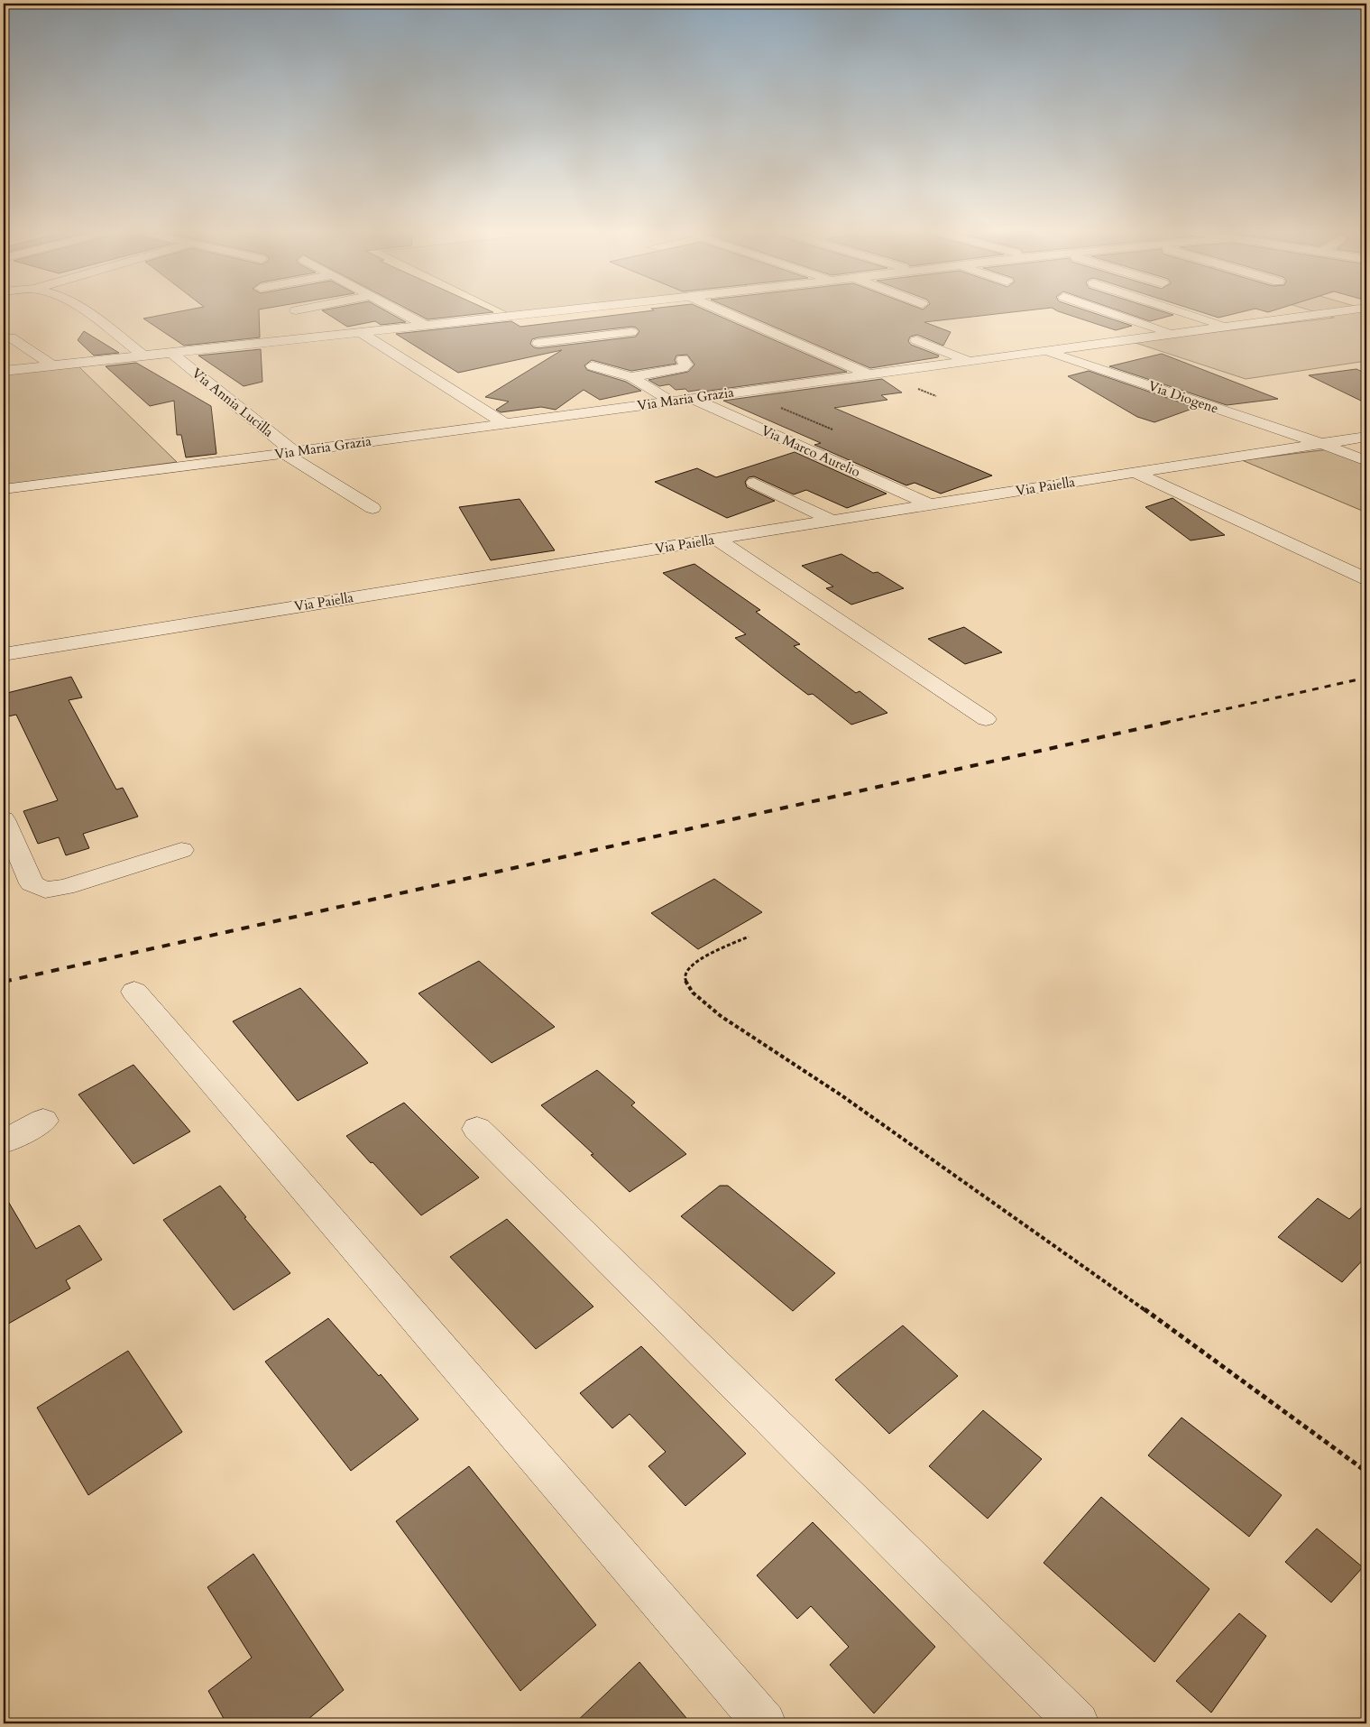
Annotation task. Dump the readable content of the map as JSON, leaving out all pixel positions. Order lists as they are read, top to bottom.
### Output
{
  "streets": {
    "street": [
      "Via Diogene",
      "Via Maria Grazia",
      "Via Annia Lucilla",
      "Via Marco Aurelio",
      "Via Paiella"
    ]
  },
  "crossings": [
    ["Via Diogene", "Via Maria Grazia"],
    ["Via Diogene", "Via Paiella"],
    ["Via Maria Grazia", "Via Annia Lucilla"],
    ["Via Maria Grazia", "Via Marco Aurelio"],
    ["Via Marco Aurelio", "Via Paiella"]
  ]
}
